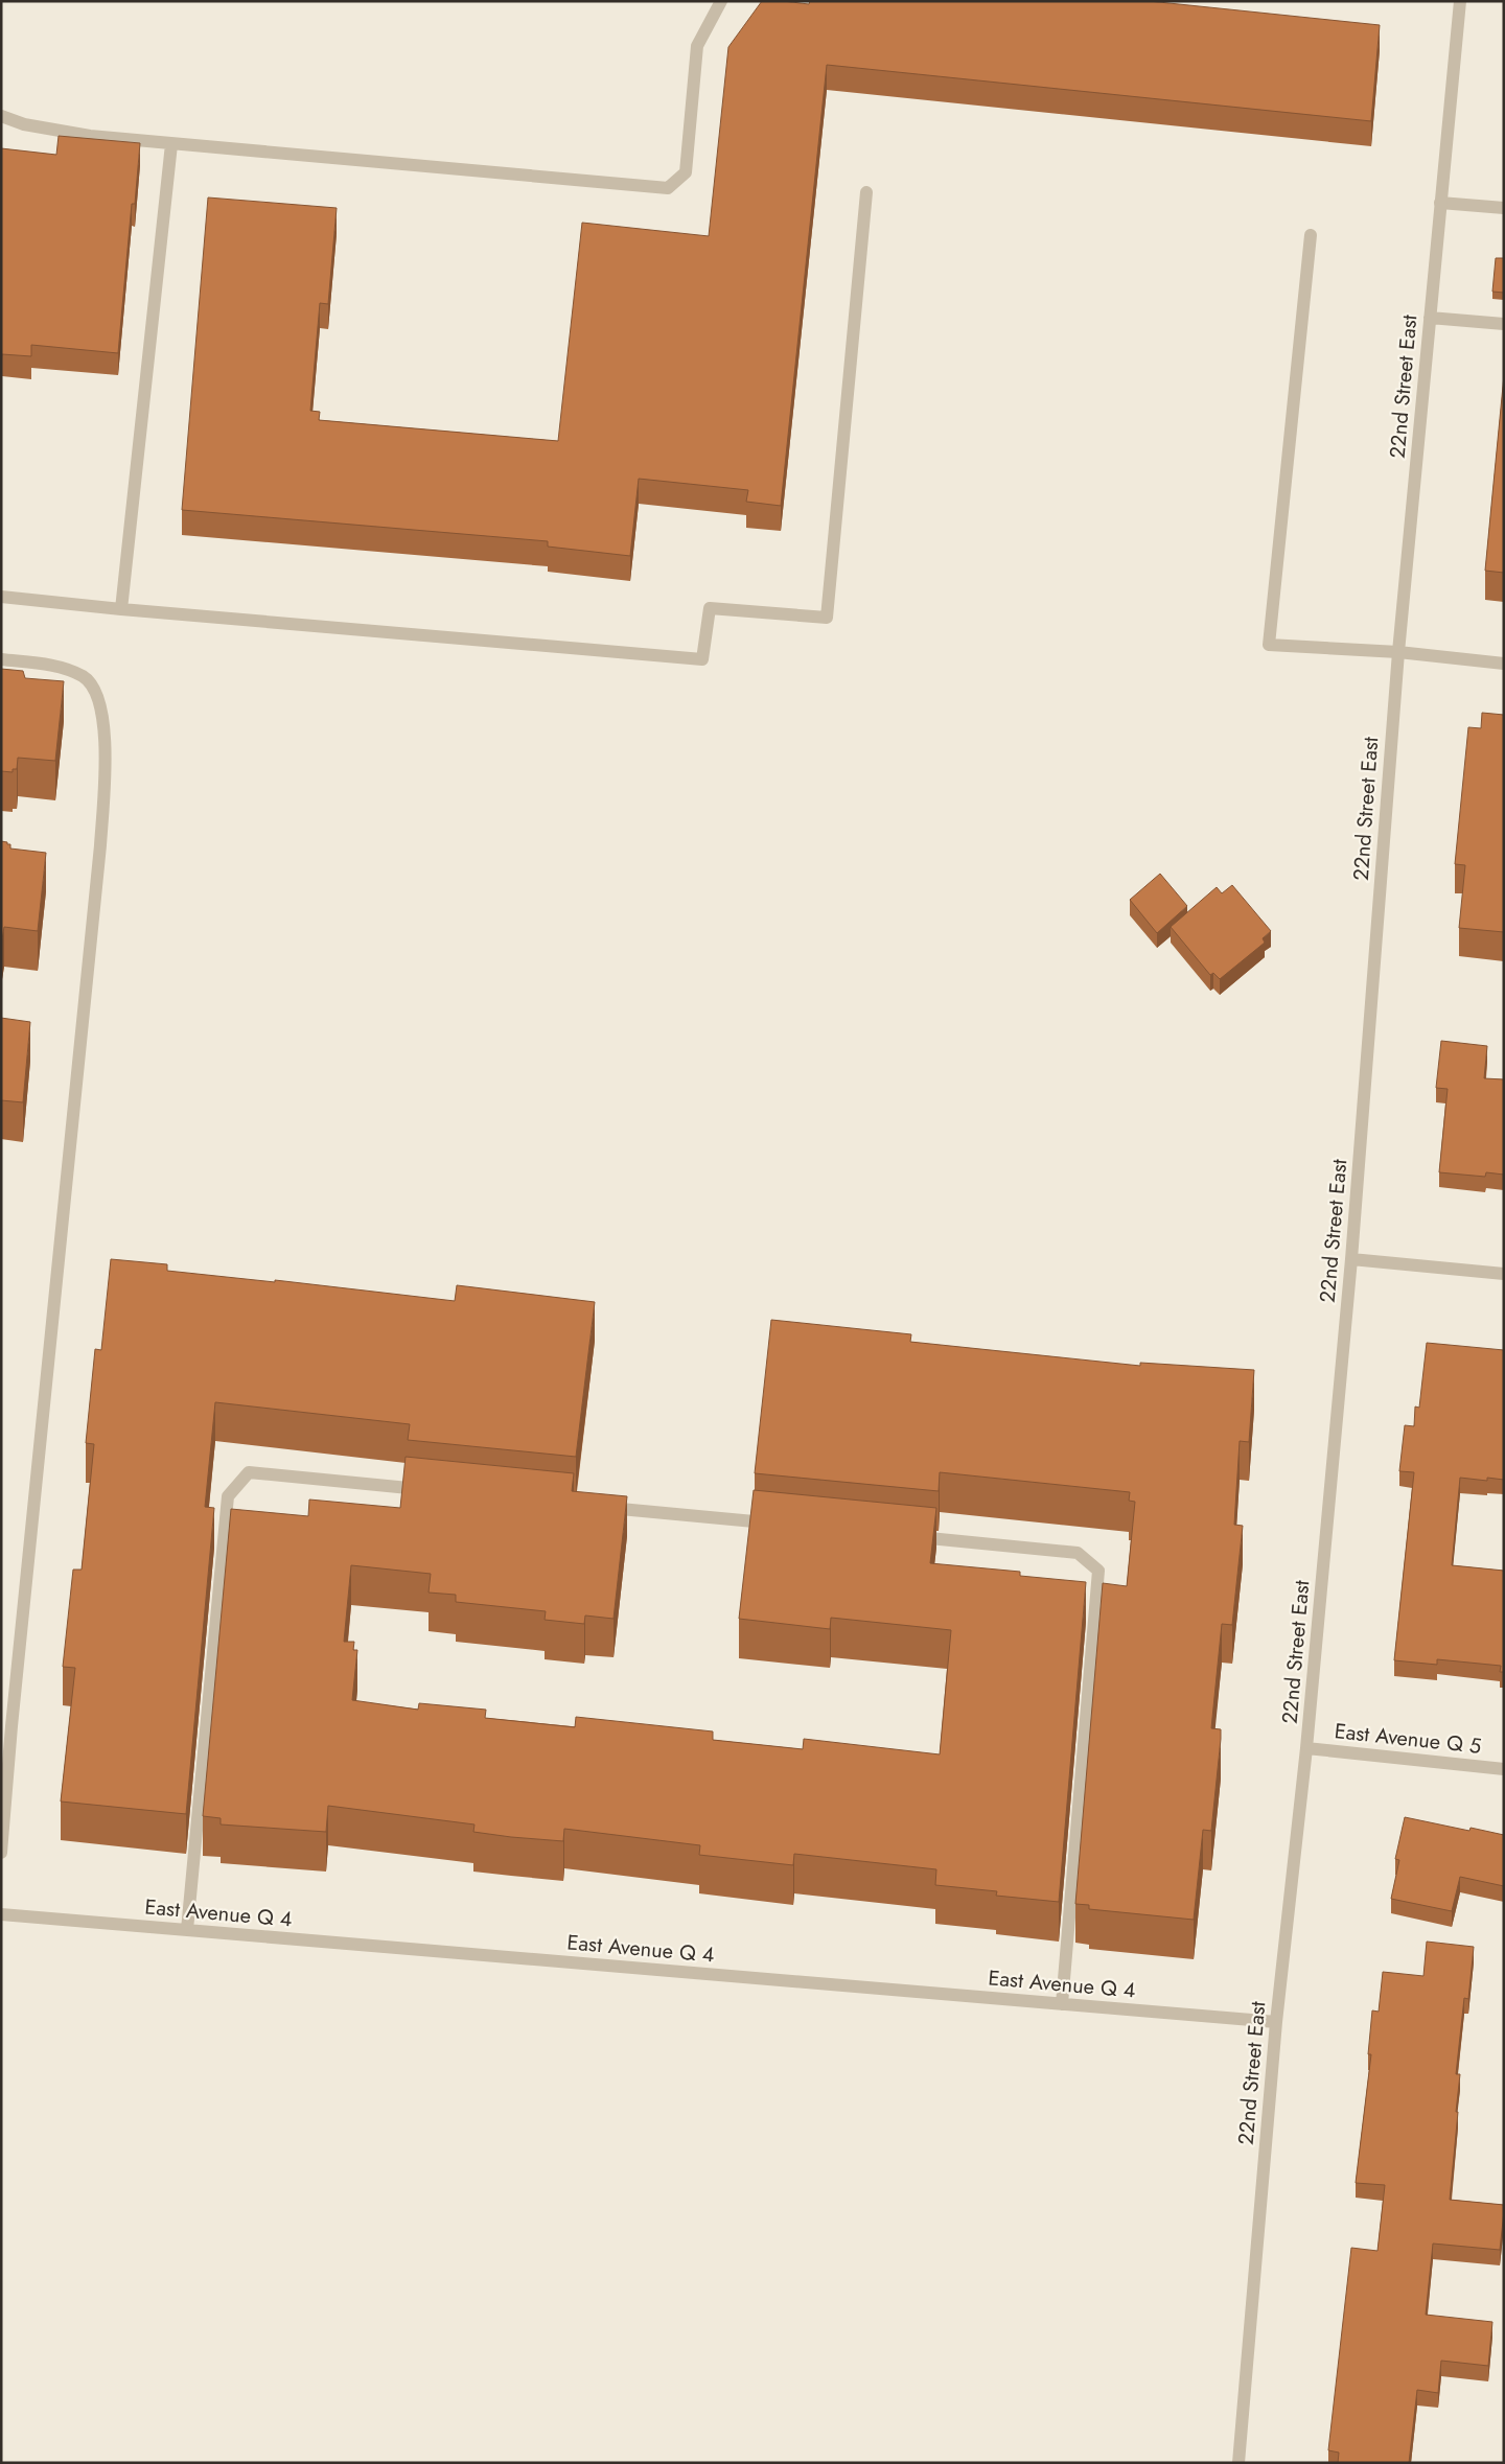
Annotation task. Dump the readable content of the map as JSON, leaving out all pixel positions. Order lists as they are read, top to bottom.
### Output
{
  "streets": {
    "street": ["22nd Street East", "East Avenue Q 5", "East Avenue Q 4"]
  },
  "crossings": [
    ["22nd Street East", "East Avenue Q 5"],
    ["22nd Street East", "East Avenue Q 4"]
  ]
}
